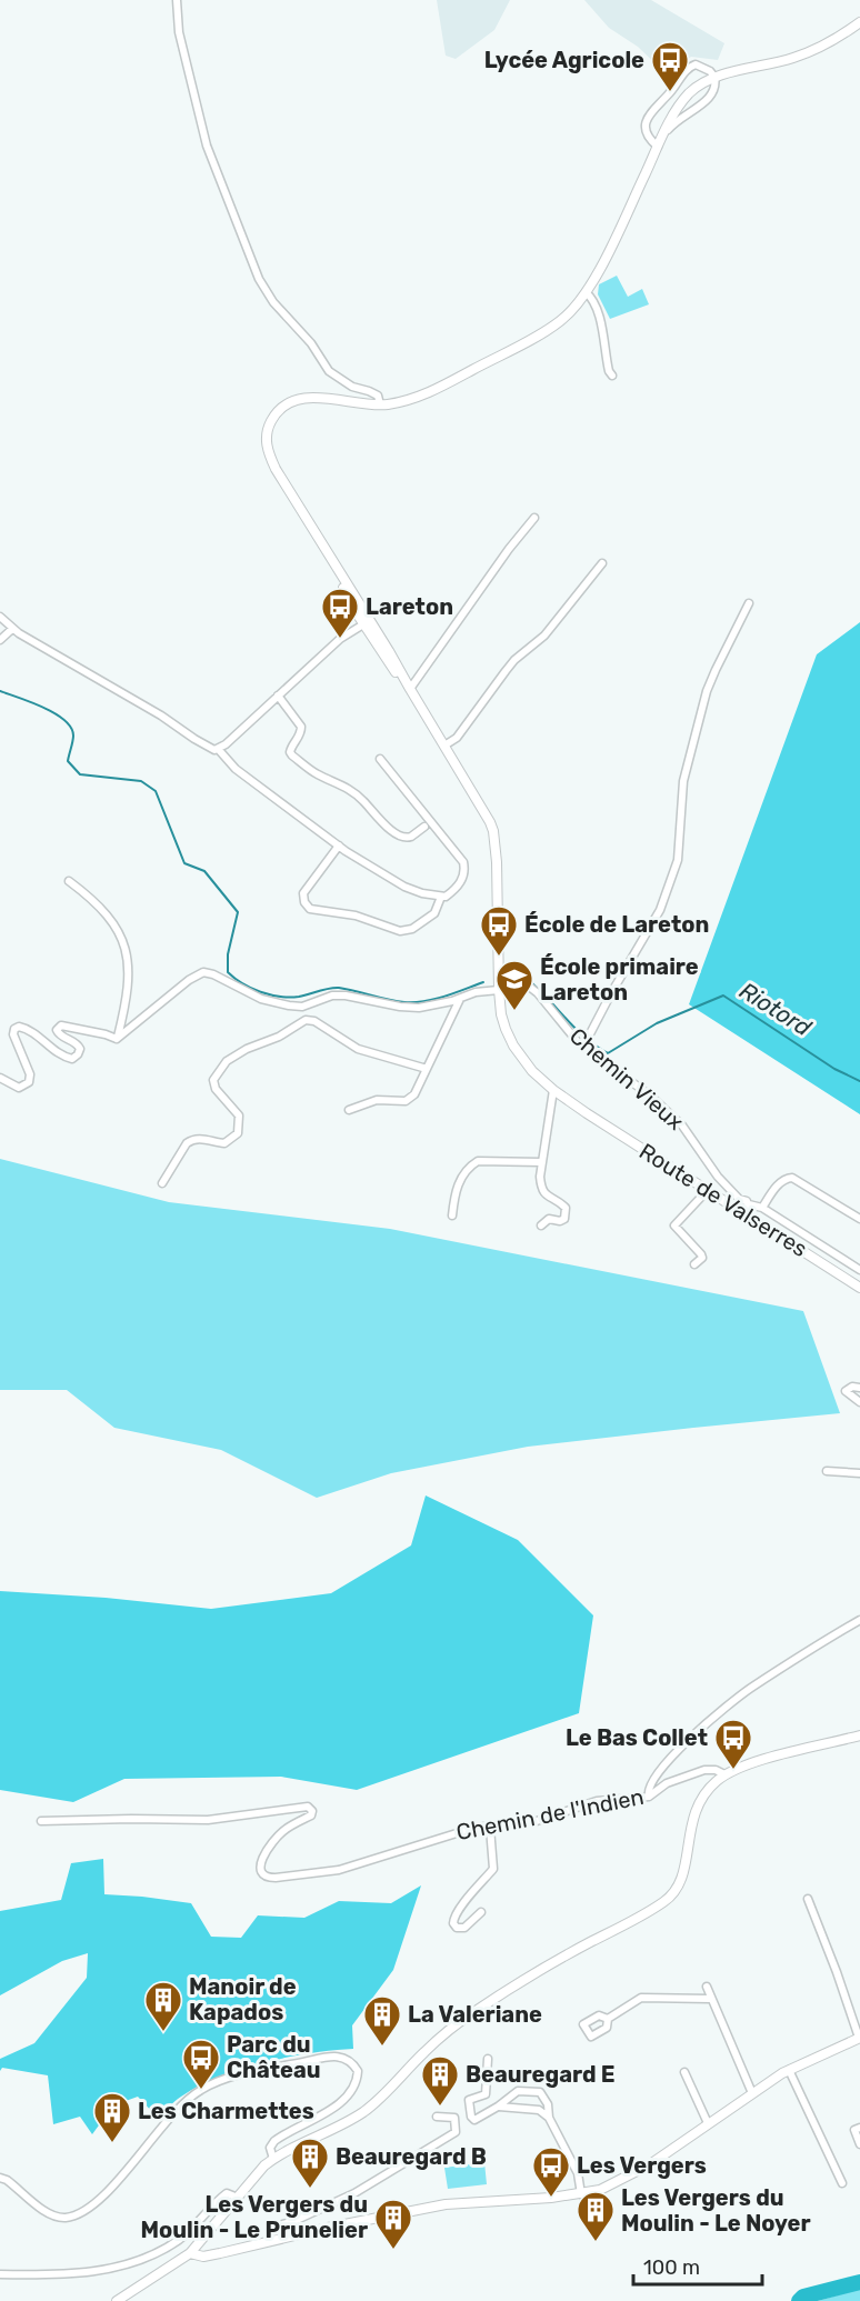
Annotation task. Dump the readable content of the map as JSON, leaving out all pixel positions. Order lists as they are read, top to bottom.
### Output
{
  "streets": {
    "street": ["Chemin Vieux", "Route de Valserres", "Chemin de l'Indien"]
  },
  "crossings": [
    ["Chemin Vieux", "Route de Valserres"]
  ],
  "water": ["Riotord"],
  "places": {
    "bus stop": [
      "Lycée Agricole",
      "Lareton",
      "École de Lareton",
      "Le Bas Collet",
      "Parc du Château",
      "Les Vergers"
    ],
    "school or university": ["École primaire Lareton"],
    "building": [
      "Manoir de Kapados",
      "La Valeriane",
      "Beauregard E",
      "Les Charmettes",
      "Beauregard B",
      "Les Vergers du Moulin - Le Noyer",
      "Les Vergers du Moulin - Le Prunelier"
    ]
  },
  "scale_bar": "100 m"
}
